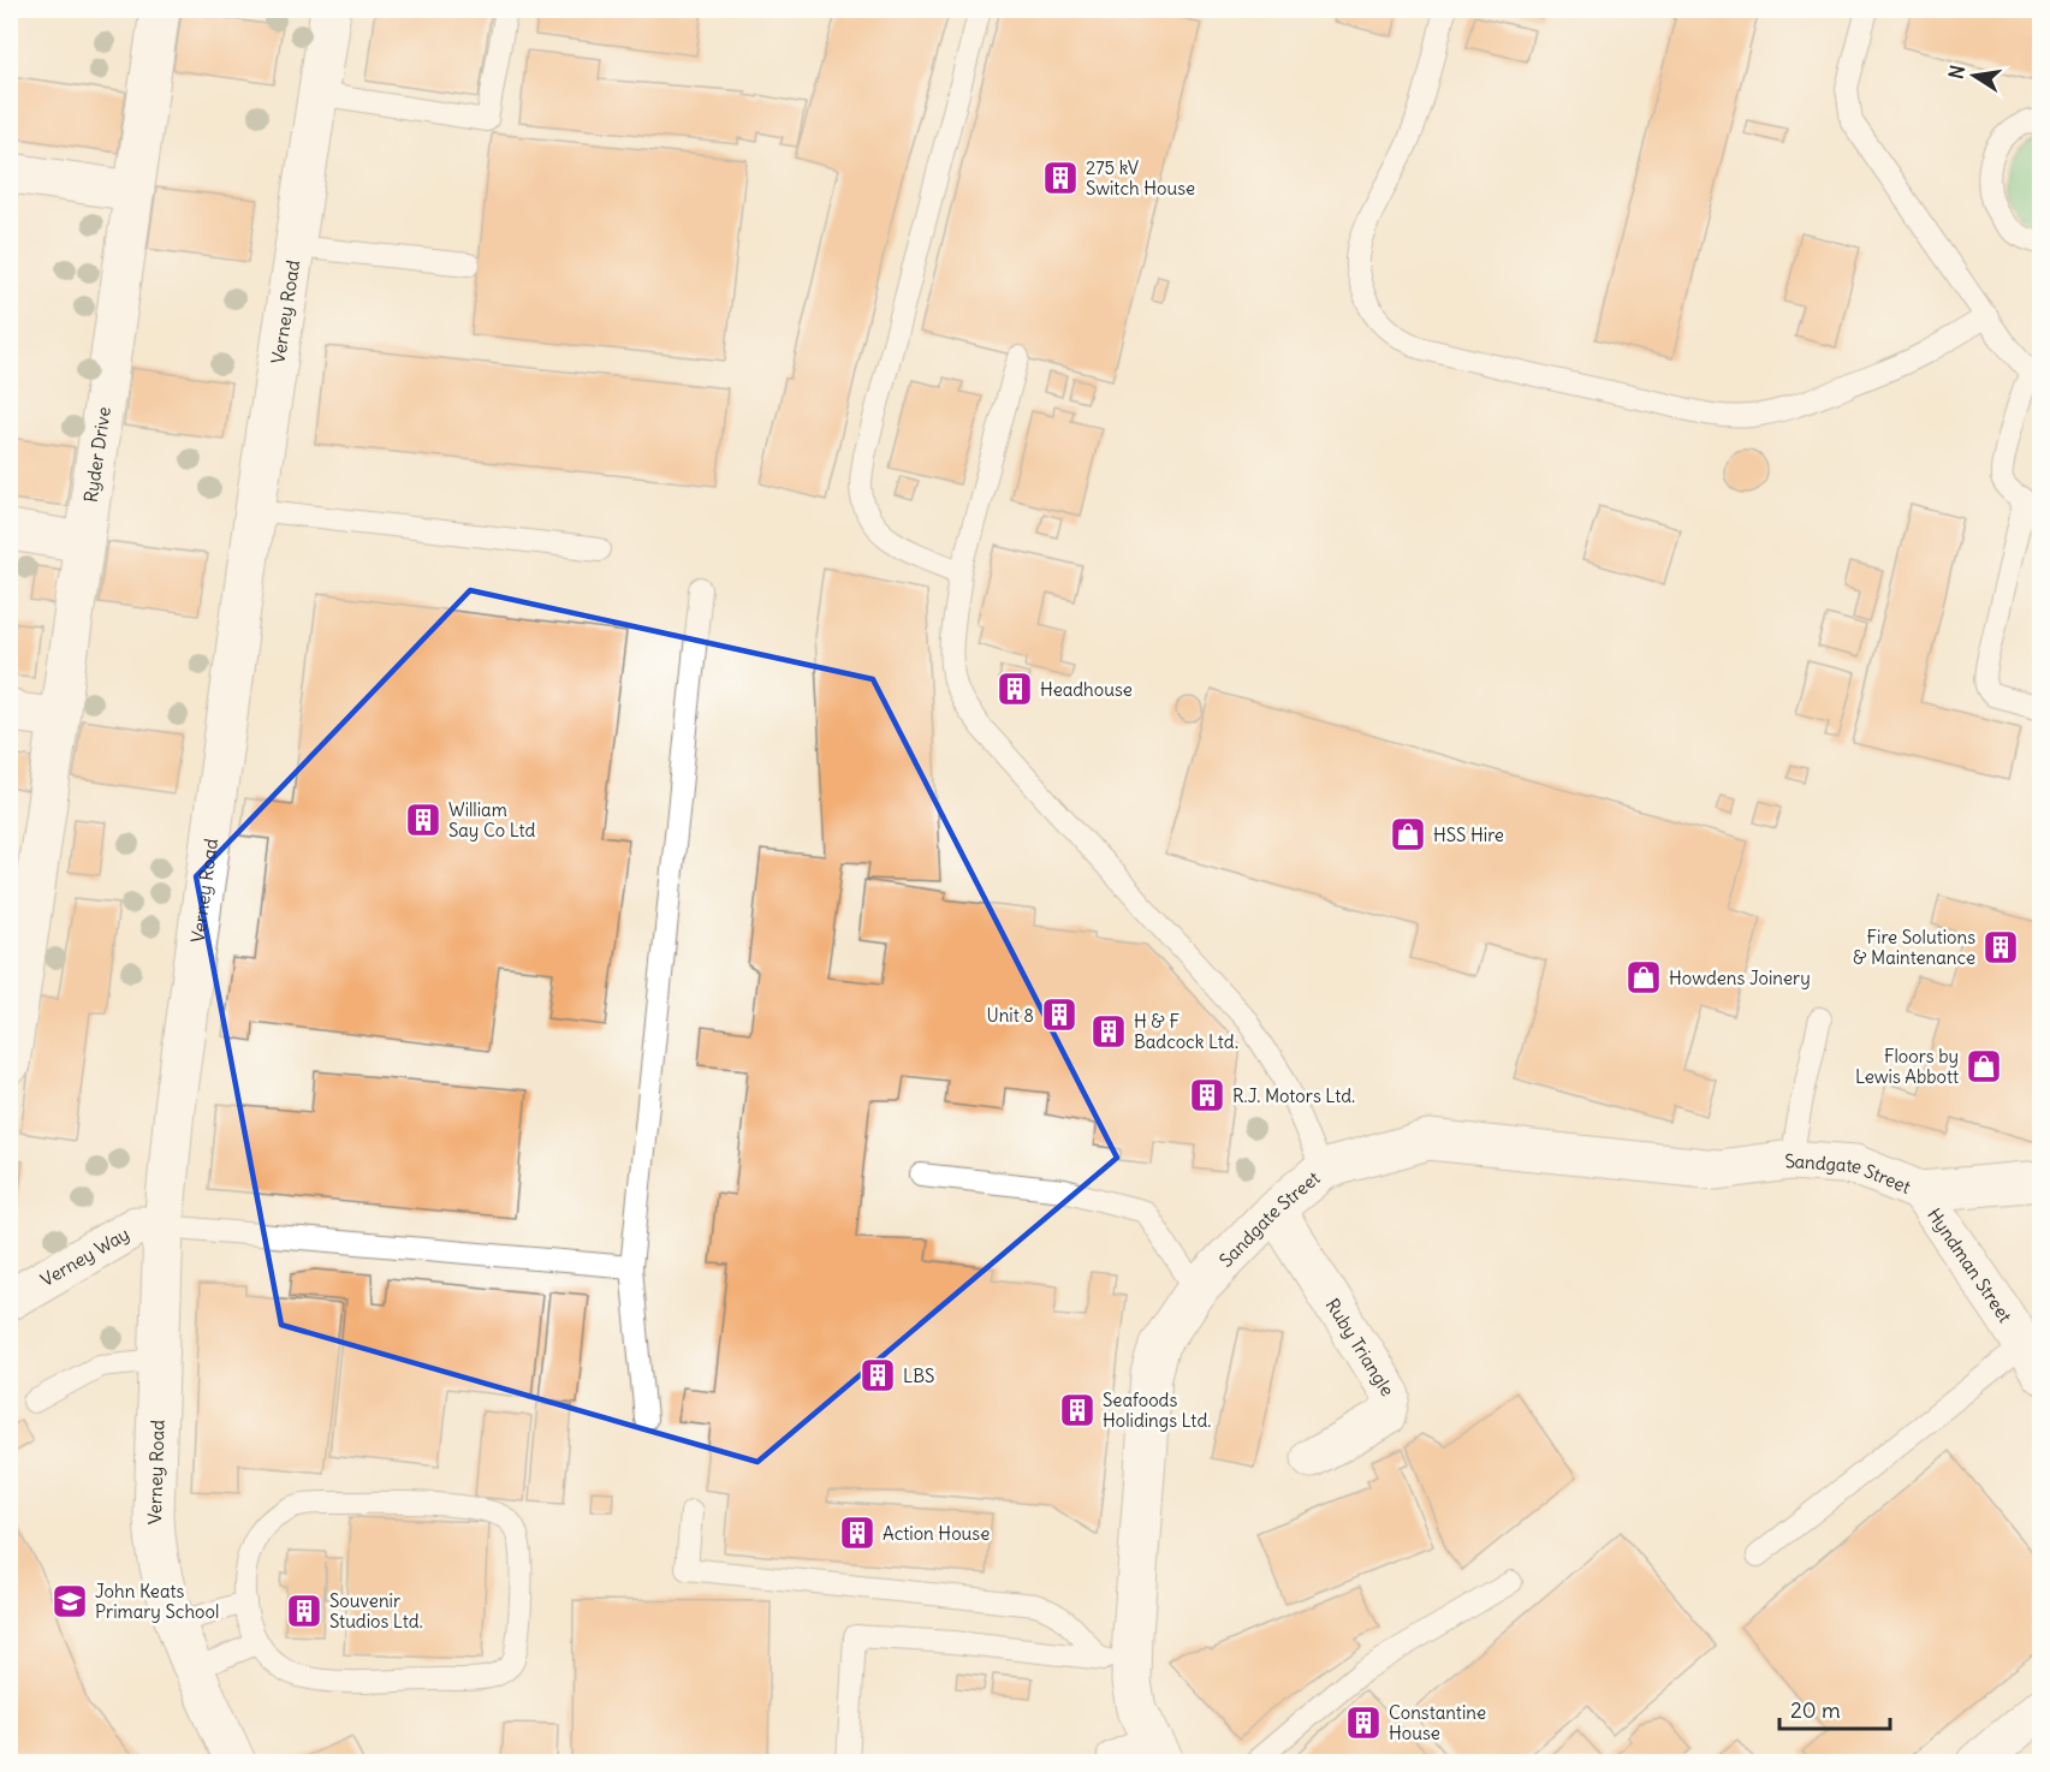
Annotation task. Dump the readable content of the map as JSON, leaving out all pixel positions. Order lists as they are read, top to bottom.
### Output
{
  "streets": {
    "main road": [
      "Verney Road",
      "Ryder Drive",
      "Sandgate Street",
      "Verney Way",
      "Hyndman Street",
      "Ruby Triangle"
    ]
  },
  "crossings": [
    ["Verney Road", "Verney Way"],
    ["Sandgate Street", "Hyndman Street"],
    ["Sandgate Street", "Ruby Triangle"]
  ],
  "places": {
    "building": [
      "275 kV Switch House",
      "Headhouse",
      "William Say Co Ltd",
      "Fire Solutions & Maintenance",
      "Unit 8",
      "H & F Badcock Ltd.",
      "R.J. Motors Ltd.",
      "LBS",
      "Seafoods Holidings Ltd.",
      "Action House",
      "Souvenir Studios Ltd.",
      "Constantine House"
    ],
    "shop": ["HSS Hire", "Howdens Joinery", "Floors by Lewis Abbott"],
    "school or university": ["John Keats Primary School"]
  },
  "scale_bar": "20 m",
  "north": "left"
}
